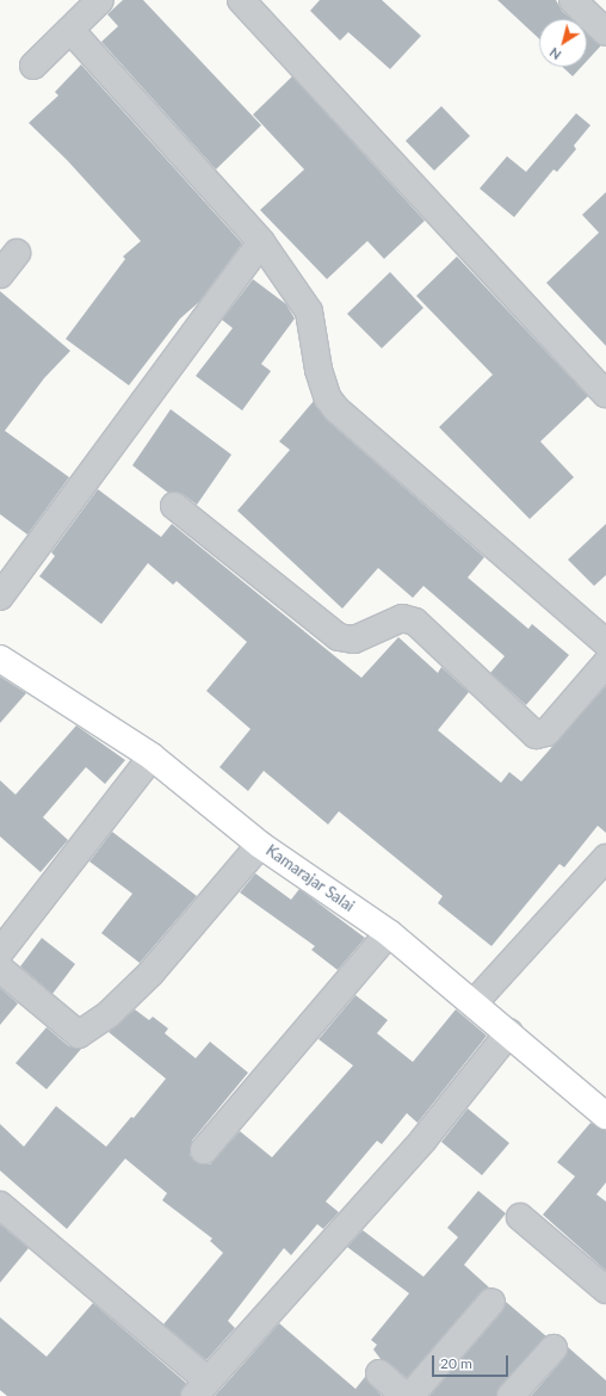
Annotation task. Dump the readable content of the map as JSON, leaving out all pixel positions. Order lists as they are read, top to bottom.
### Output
{
  "streets": {
    "main road": ["Kamarajar Salai"]
  },
  "scale_bar": "20 m",
  "north": "bottom left"
}
